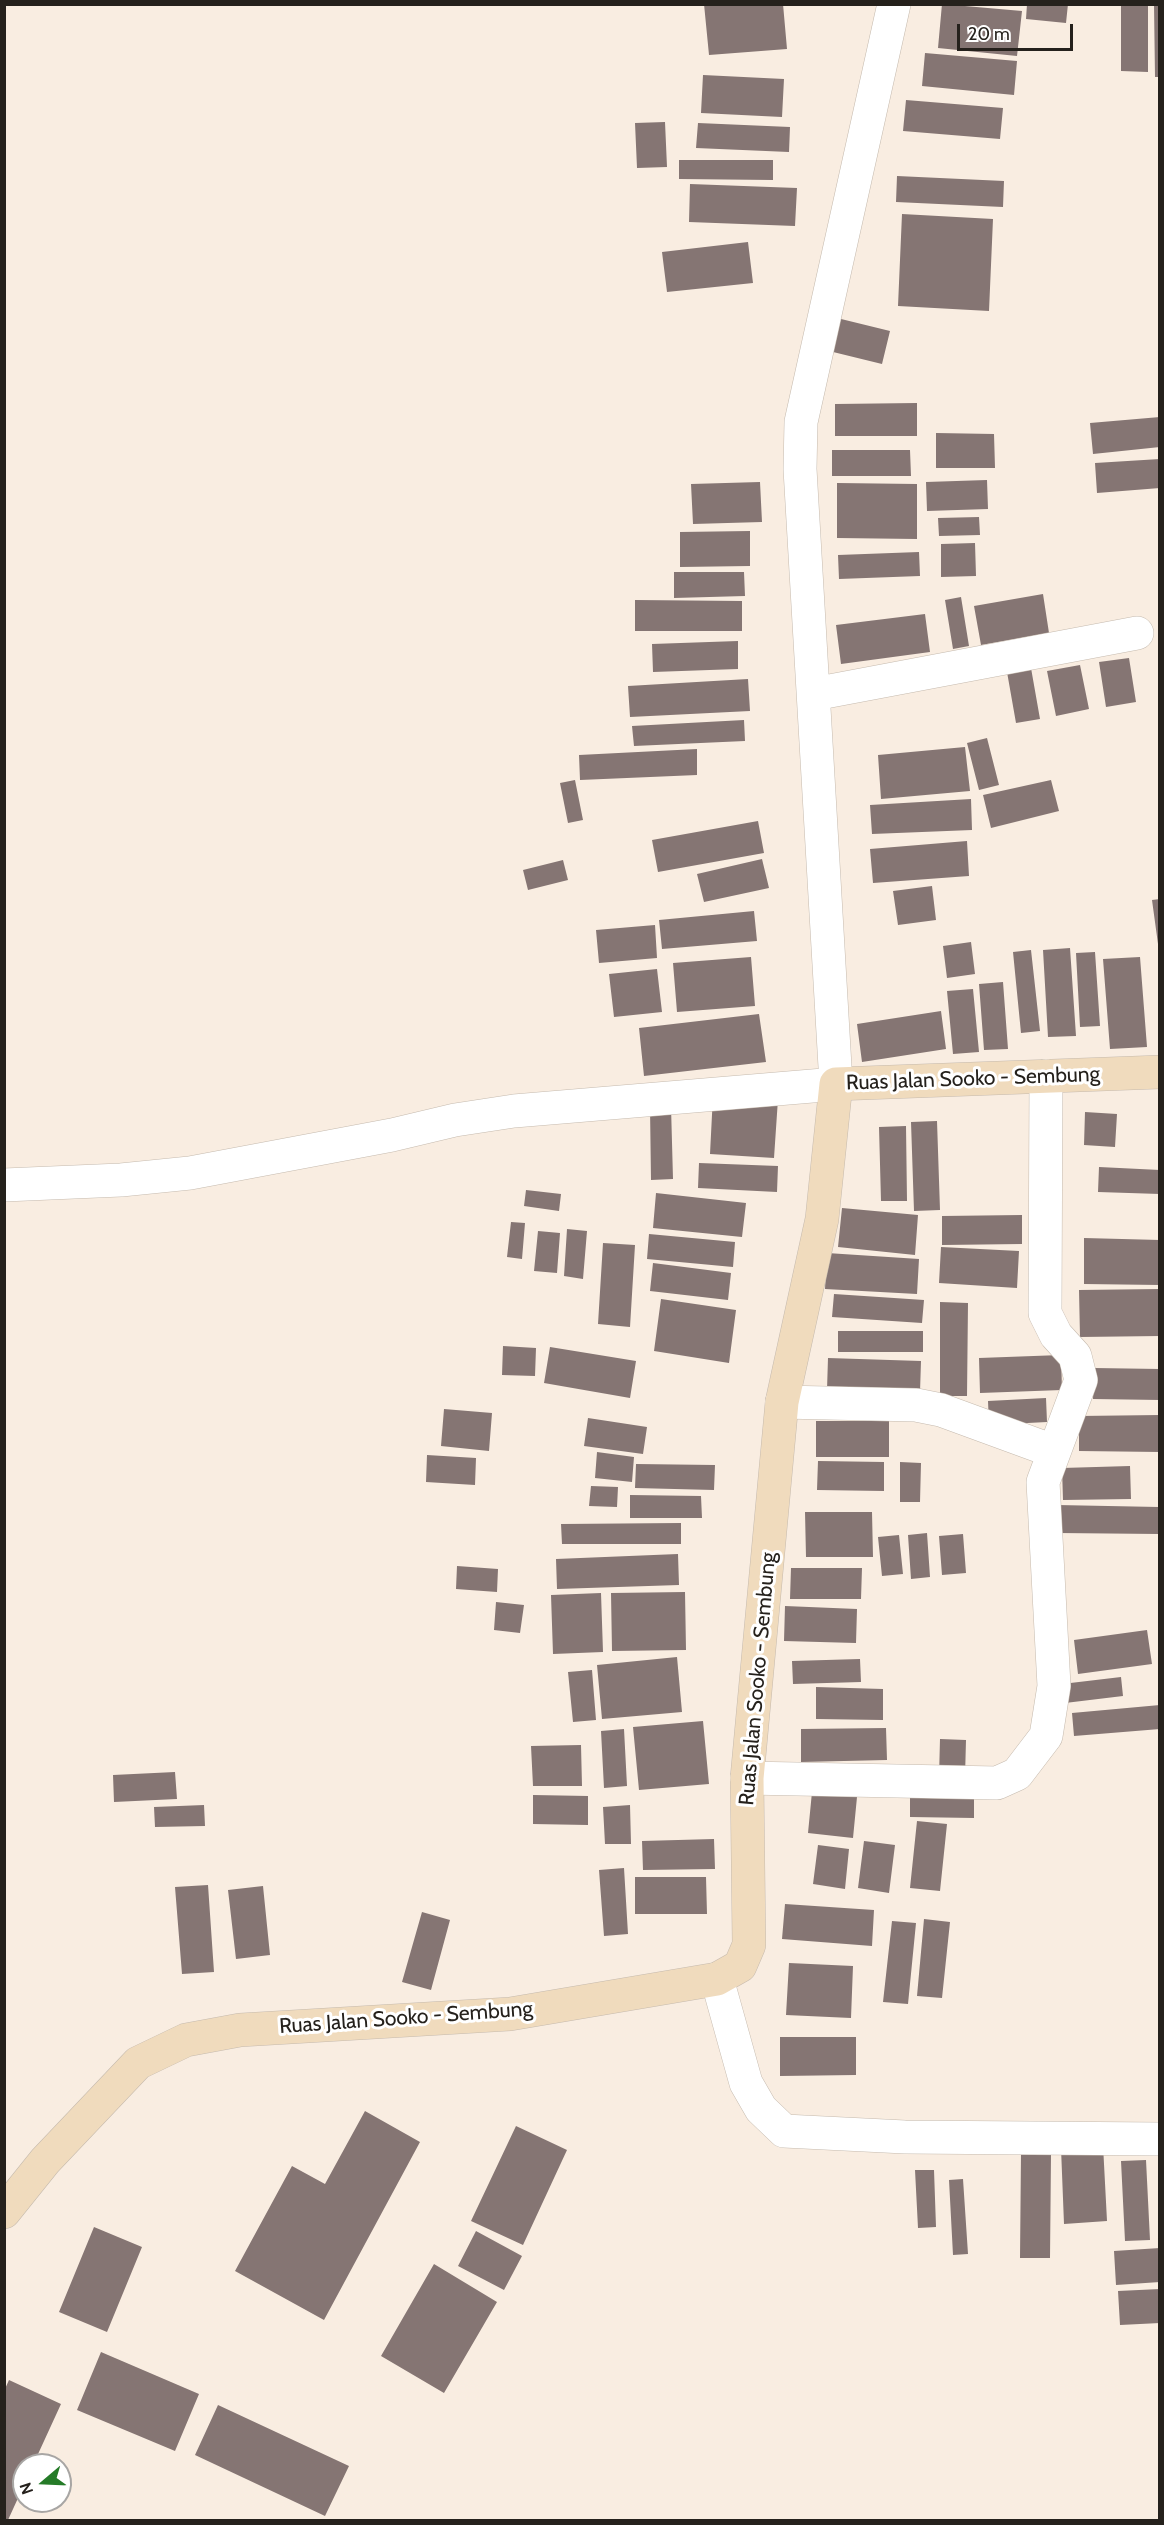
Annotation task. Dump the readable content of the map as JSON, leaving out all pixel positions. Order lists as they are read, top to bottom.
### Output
{
  "streets": {
    "main road": ["Ruas Jalan Sooko - Sembung"]
  },
  "scale_bar": "20 m",
  "north": "left"
}
